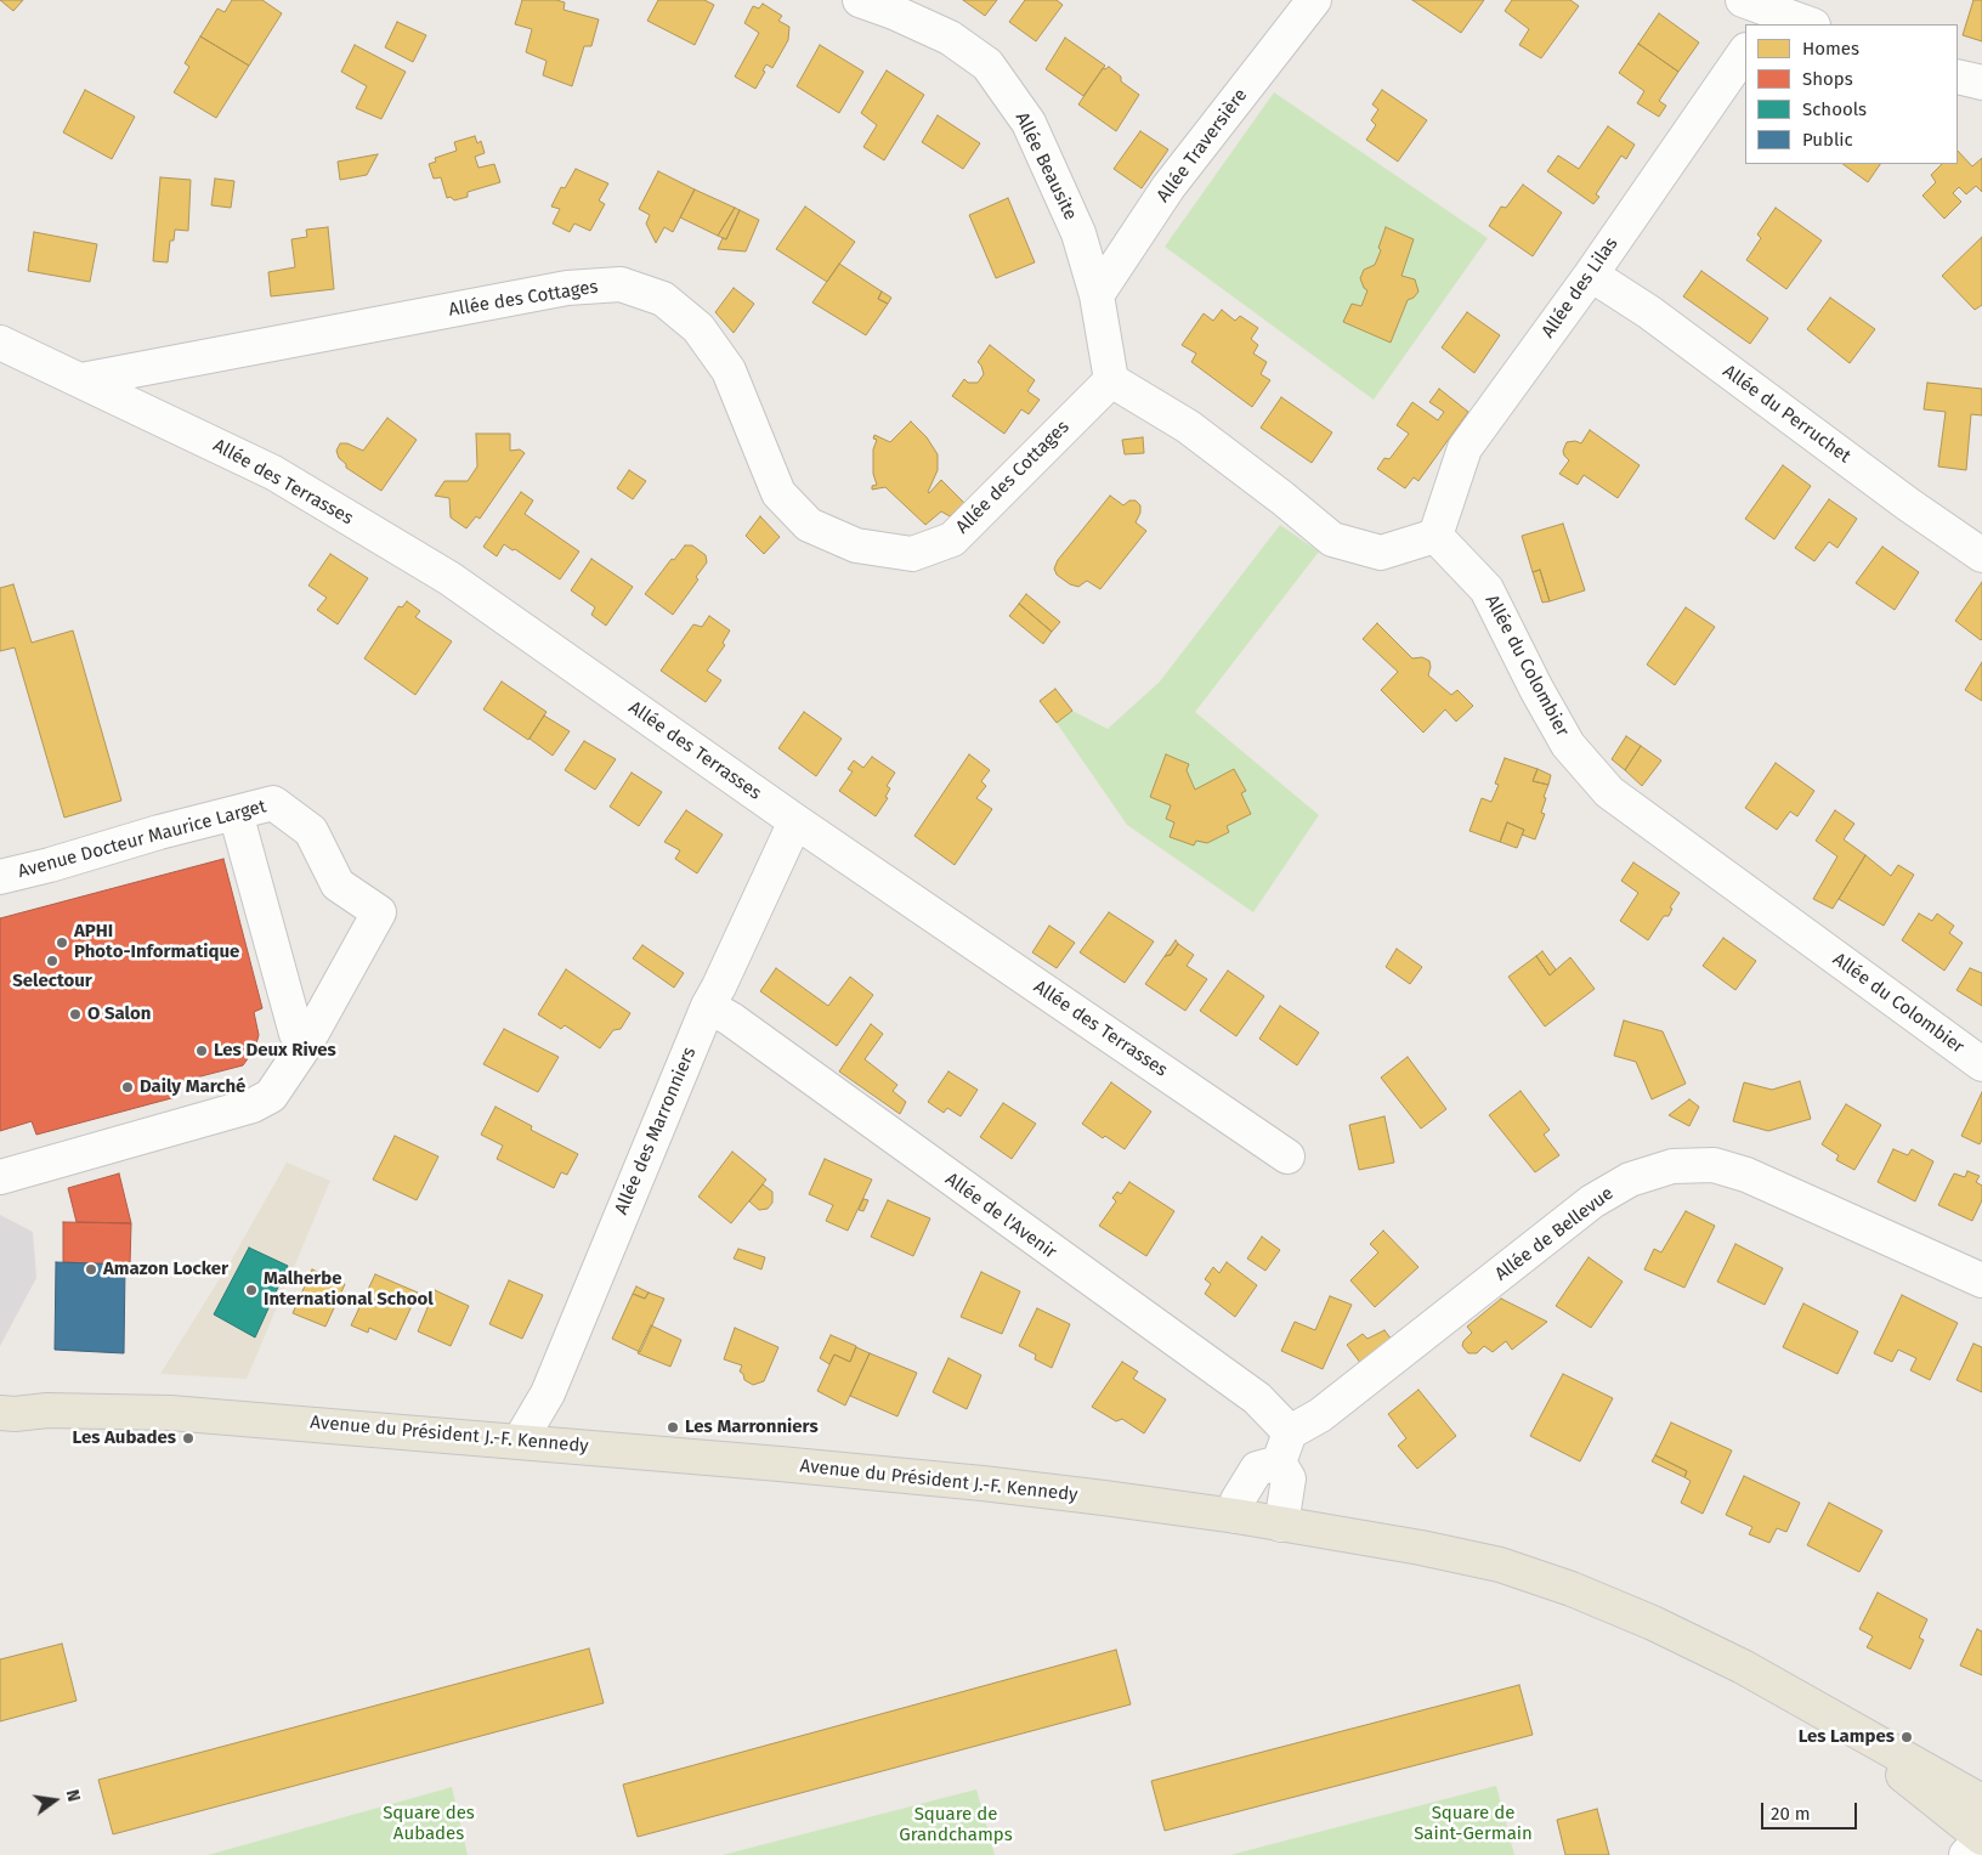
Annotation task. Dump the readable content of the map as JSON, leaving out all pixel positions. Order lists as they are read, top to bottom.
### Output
{
  "streets": {
    "main road": ["Avenue du Président J.-F. Kennedy"],
    "street": [
      "Allée Traversière",
      "Allée Beausite",
      "Allée des Lilas",
      "Allée des Cottages",
      "Allée du Perruchet",
      "Allée des Terrasses",
      "Allée du Colombier",
      "Avenue Docteur Maurice Larget",
      "Allée des Marronniers",
      "Allée de l'Avenir",
      "Allée de Bellevue"
    ]
  },
  "crossings": [
    ["Allée Traversière", "Allée Beausite"],
    ["Allée Beausite", "Allée des Cottages"],
    ["Allée des Lilas", "Allée du Perruchet"],
    ["Allée des Lilas", "Allée du Colombier"],
    ["Allée des Cottages", "Allée des Terrasses"],
    ["Allée des Terrasses", "Allée des Marronniers"],
    ["Allée des Marronniers", "Allée de l'Avenir"],
    ["Allée des Marronniers", "Avenue du Président J.-F. Kennedy"],
    ["Allée de l'Avenir", "Allée de Bellevue"],
    ["Allée de Bellevue", "Avenue du Président J.-F. Kennedy"]
  ],
  "parks": ["Square des Aubades", "Square de Saint-Germain", "Square de Grandchamps"],
  "places": [
    "APHI Photo-Informatique",
    "Selectour",
    "O Salon",
    "Les Deux Rives",
    "Daily Marché",
    "Amazon Locker",
    "Malherbe International School",
    "Les Marronniers",
    "Les Aubades",
    "Les Lampes"
  ],
  "legend": [
    "Homes",
    "Shops",
    "Schools",
    "Public"
  ],
  "scale_bar": "20 m",
  "north": "right"
}
